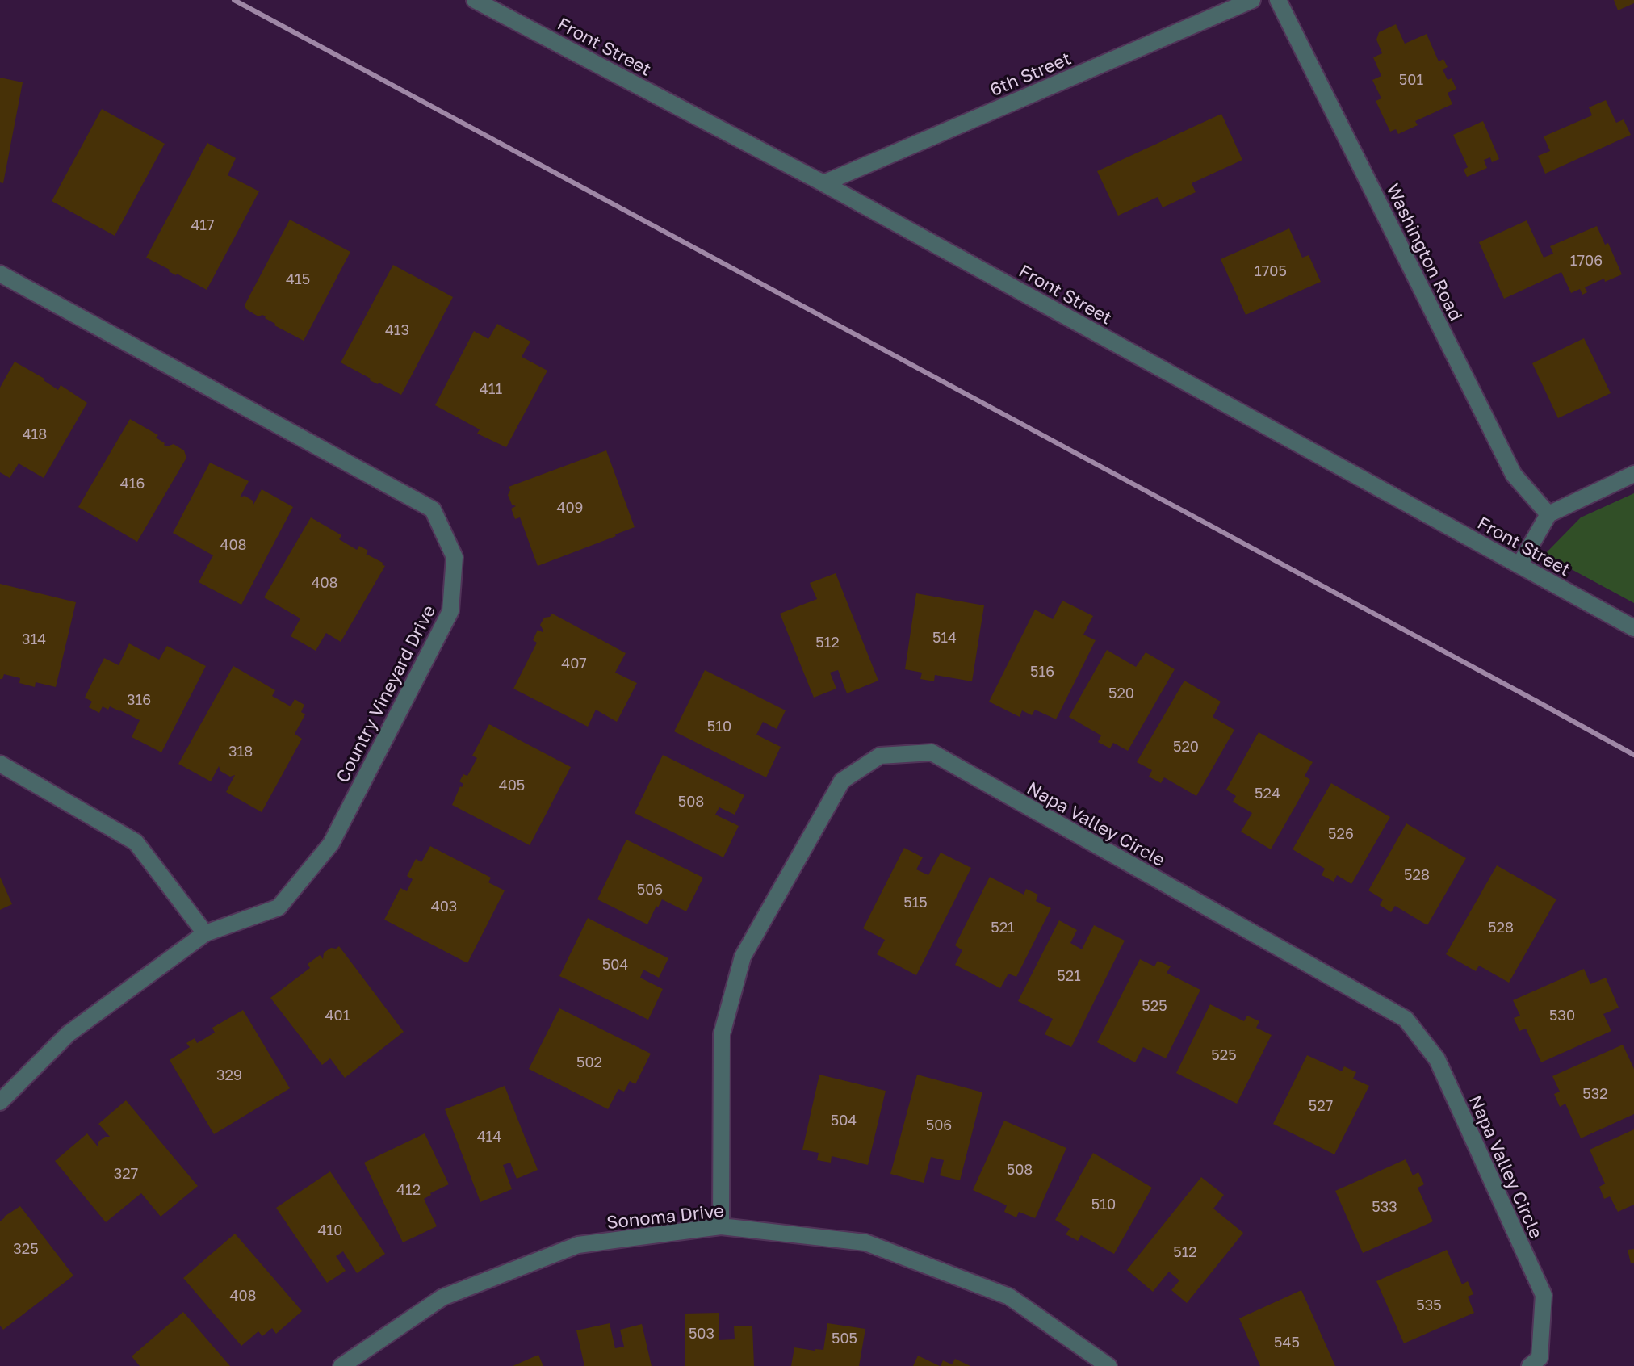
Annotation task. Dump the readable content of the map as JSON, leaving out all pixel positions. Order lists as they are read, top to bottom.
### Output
{
  "streets": {
    "street": [
      "Front Street",
      "6th Street",
      "Washington Road",
      "Country Vineyard Drive",
      "Napa Valley Circle",
      "Sonoma Drive"
    ]
  },
  "crossings": [
    ["Front Street", "6th Street"],
    ["Napa Valley Circle", "Sonoma Drive"]
  ],
  "house_numbers": [
    "501",
    "417",
    "1706",
    "1705",
    "415",
    "413",
    "411",
    "418",
    "416",
    "409",
    "408",
    "408",
    "514",
    "314",
    "512",
    "407",
    "516",
    "520",
    "316",
    "510",
    "520",
    "318",
    "405",
    "524",
    "508",
    "526",
    "528",
    "506",
    "515",
    "403",
    "521",
    "528",
    "504",
    "521",
    "525",
    "401",
    "530",
    "525",
    "502",
    "329",
    "532",
    "527",
    "504",
    "506",
    "414",
    "508",
    "327",
    "412",
    "510",
    "533",
    "410",
    "325",
    "512",
    "408",
    "535",
    "503",
    "505",
    "545"
  ]
}
